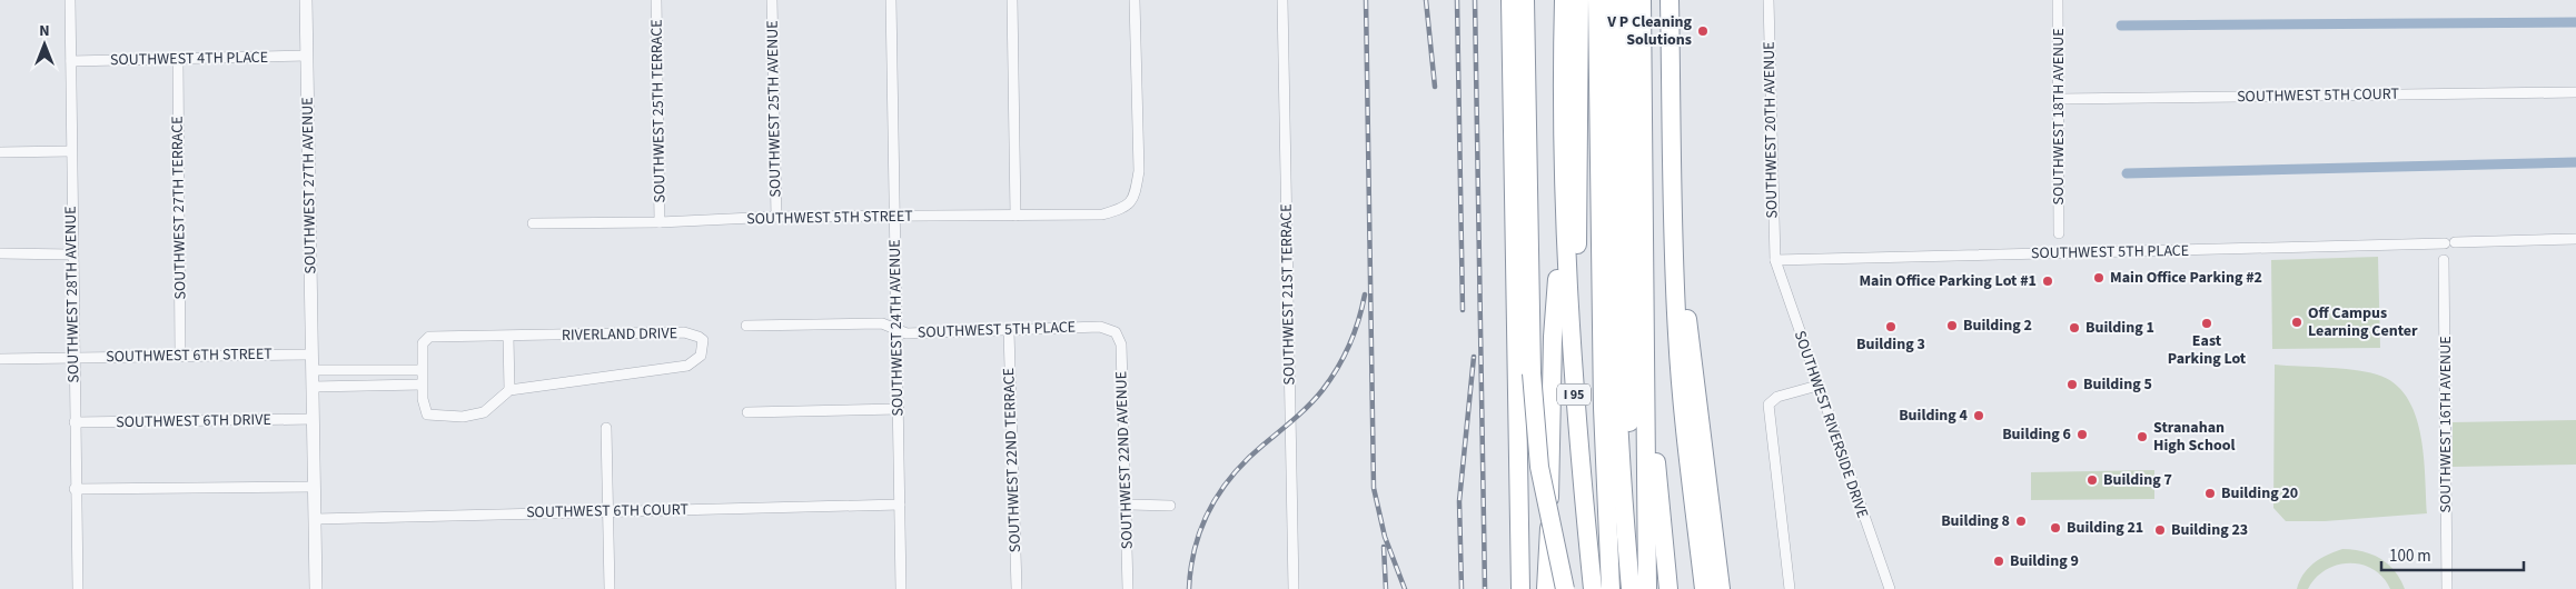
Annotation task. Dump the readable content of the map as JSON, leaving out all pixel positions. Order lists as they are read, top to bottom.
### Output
{
  "streets": {
    "highway": ["I 95"],
    "street": [
      "SOUTHWEST 4TH PLACE",
      "SOUTHWEST 5TH COURT",
      "SOUTHWEST 25TH AVENUE",
      "SOUTHWEST 25TH TERRACE",
      "SOUTHWEST 18TH AVENUE",
      "SOUTHWEST 20TH AVENUE",
      "SOUTHWEST 27TH AVENUE",
      "SOUTHWEST 27TH TERRACE",
      "SOUTHWEST 5TH STREET",
      "SOUTHWEST 5TH PLACE",
      "SOUTHWEST 28TH AVENUE",
      "SOUTHWEST 21ST TERRACE",
      "SOUTHWEST 24TH AVENUE",
      "RIVERLAND DRIVE",
      "SOUTHWEST 6TH STREET",
      "SOUTHWEST 6TH DRIVE",
      "SOUTHWEST RIVERSIDE DRIVE",
      "SOUTHWEST 16TH AVENUE",
      "SOUTHWEST 22ND TERRACE",
      "SOUTHWEST 22ND AVENUE",
      "SOUTHWEST 6TH COURT"
    ]
  },
  "crossings": [
    ["SOUTHWEST 4TH PLACE", "SOUTHWEST 27TH AVENUE"],
    ["SOUTHWEST 4TH PLACE", "SOUTHWEST 27TH TERRACE"],
    ["SOUTHWEST 4TH PLACE", "SOUTHWEST 28TH AVENUE"],
    ["SOUTHWEST 5TH COURT", "SOUTHWEST 18TH AVENUE"],
    ["SOUTHWEST 25TH AVENUE", "SOUTHWEST 5TH STREET"],
    ["SOUTHWEST 25TH TERRACE", "SOUTHWEST 5TH STREET"],
    ["SOUTHWEST 20TH AVENUE", "SOUTHWEST 5TH PLACE"],
    ["SOUTHWEST 20TH AVENUE", "SOUTHWEST RIVERSIDE DRIVE"],
    ["SOUTHWEST 27TH AVENUE", "SOUTHWEST 6TH STREET"],
    ["SOUTHWEST 27TH AVENUE", "SOUTHWEST 6TH DRIVE"],
    ["SOUTHWEST 27TH AVENUE", "SOUTHWEST 6TH COURT"],
    ["SOUTHWEST 27TH TERRACE", "SOUTHWEST 6TH STREET"],
    ["SOUTHWEST 5TH STREET", "SOUTHWEST 24TH AVENUE"],
    ["SOUTHWEST 5TH PLACE", "SOUTHWEST 24TH AVENUE"],
    ["SOUTHWEST 5TH PLACE", "SOUTHWEST RIVERSIDE DRIVE"],
    ["SOUTHWEST 5TH PLACE", "SOUTHWEST 22ND TERRACE"],
    ["SOUTHWEST 5TH PLACE", "SOUTHWEST 22ND AVENUE"],
    ["SOUTHWEST 28TH AVENUE", "SOUTHWEST 6TH STREET"],
    ["SOUTHWEST 28TH AVENUE", "SOUTHWEST 6TH DRIVE"],
    ["SOUTHWEST 24TH AVENUE", "SOUTHWEST 6TH COURT"]
  ],
  "places": [
    "V P Cleaning Solutions",
    "Main Office Parking #2",
    "Main Office Parking Lot #1",
    "Off Campus Learning Center",
    "East Parking Lot",
    "Building 2",
    "Building 3",
    "Building 1",
    "Building 5",
    "Building 4",
    "Building 6",
    "Stranahan High School",
    "Building 7",
    "Building 20",
    "Building 8",
    "Building 21",
    "Building 23",
    "Building 9"
  ],
  "scale_bar": "100 m",
  "north": "top"
}
